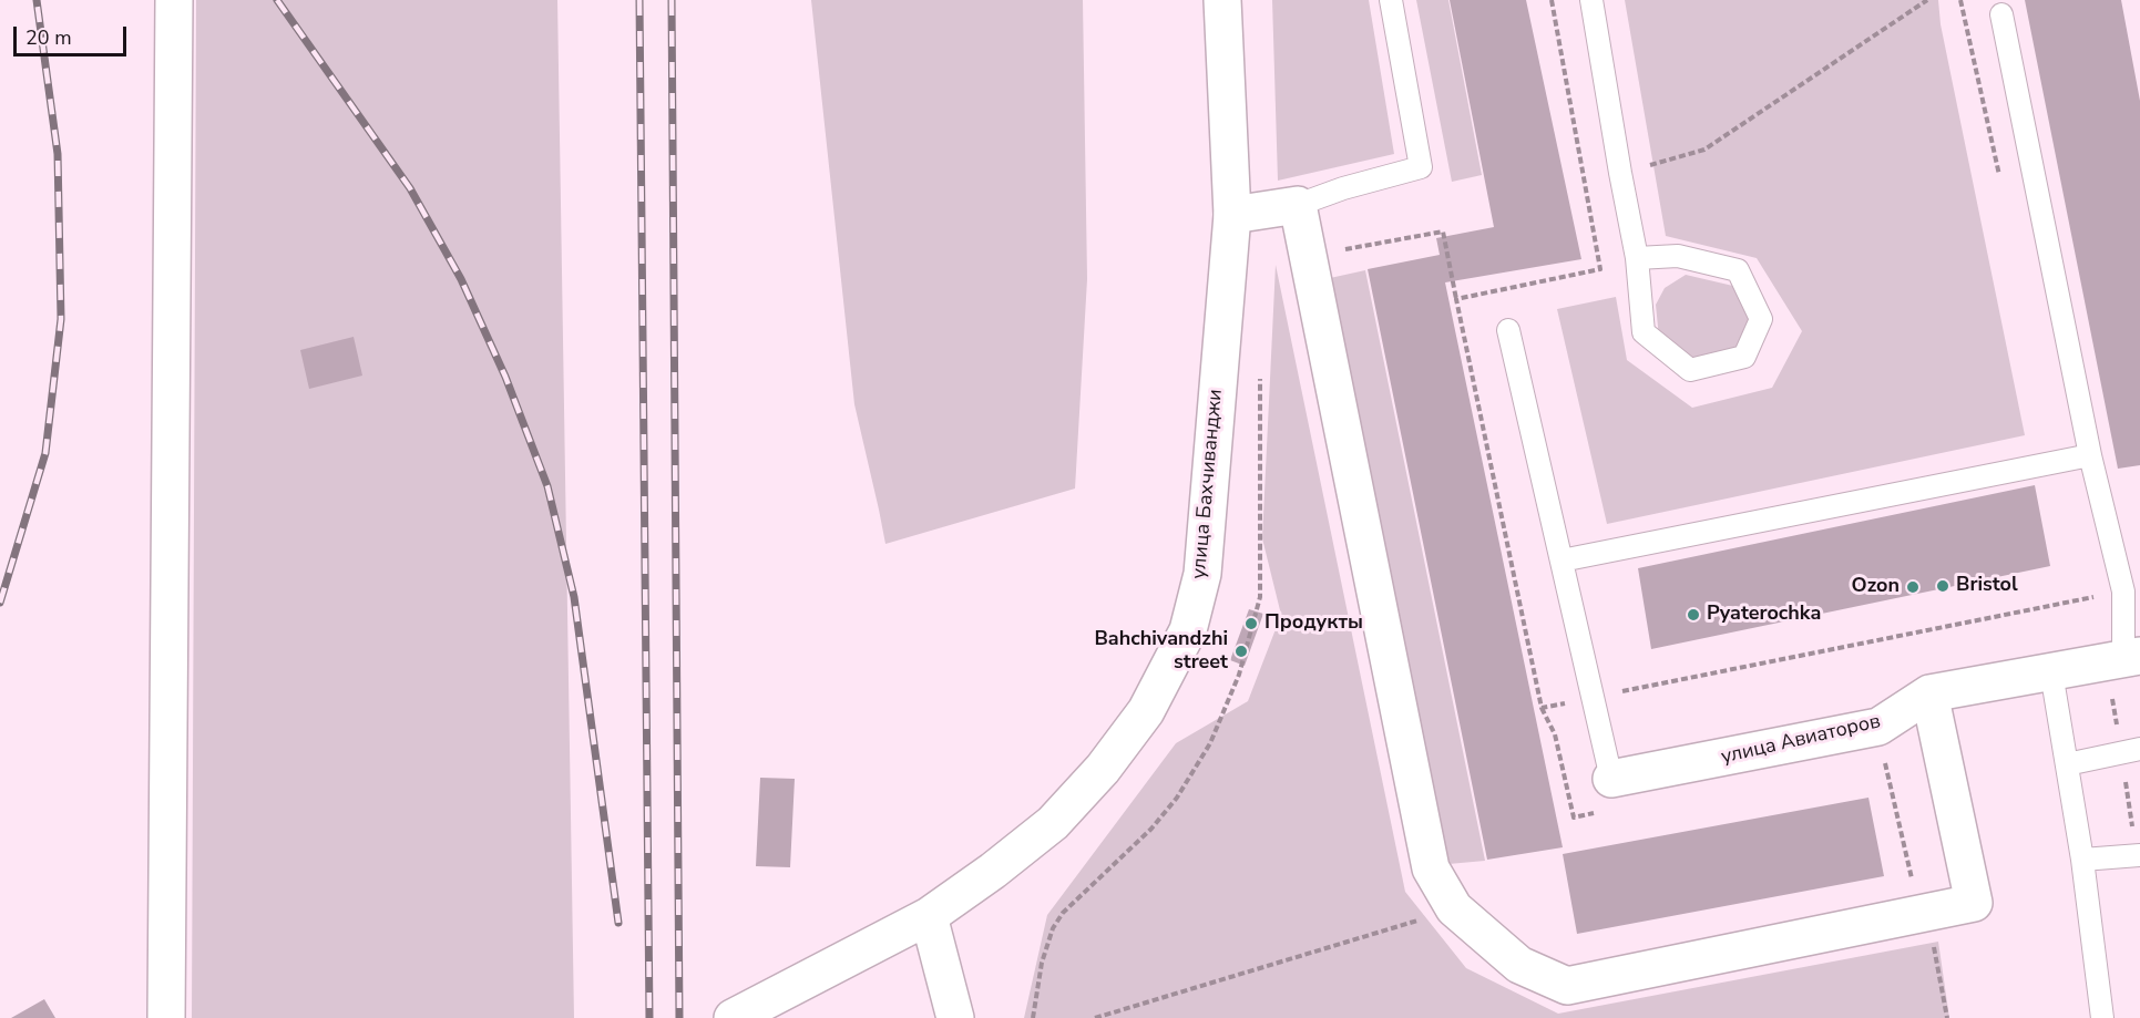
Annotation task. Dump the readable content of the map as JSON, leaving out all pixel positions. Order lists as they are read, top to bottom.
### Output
{
  "streets": {
    "street": ["улица Бахчиванджи", "улица Авиаторов"]
  },
  "places": [
    "Bristol",
    "Ozon",
    "Pyaterochka",
    "Продукты",
    "Bahchivandzhi street"
  ],
  "scale_bar": "20 m"
}
